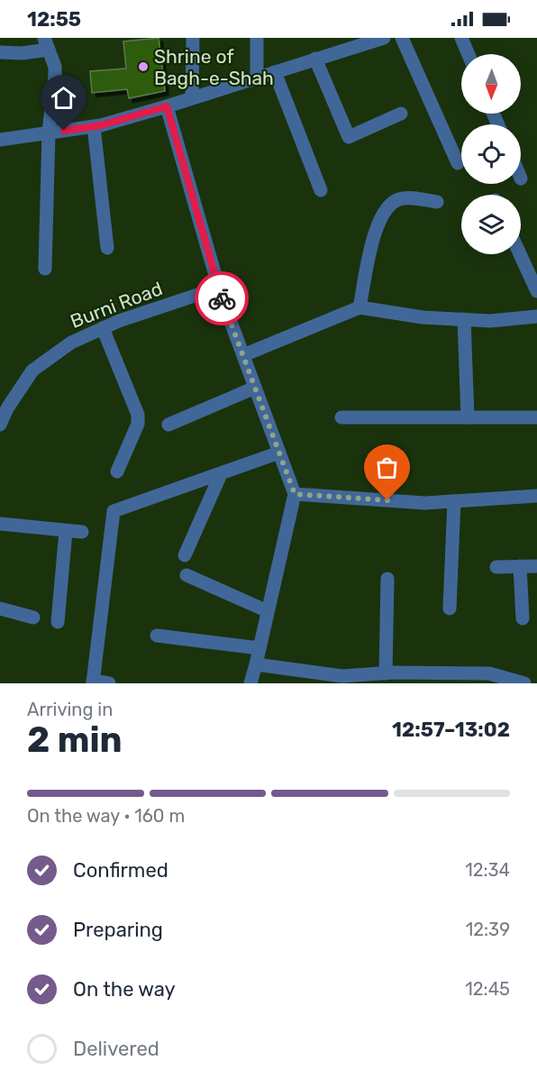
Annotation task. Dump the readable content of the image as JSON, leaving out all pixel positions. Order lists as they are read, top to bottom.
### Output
{
  "streets": {
    "street": ["Burni Road"]
  },
  "places": ["Shrine of Bagh-e-Shah"],
  "north": "bottom",
  "page": {
    "status": "12:55",
    "heading": ["2 min", "Arriving in", "12:57–13:02"],
    "bar": "On the way · 160 m",
    "list": [
      ["Confirmed", "12:34"],
      ["Preparing", "12:39"],
      ["On the way", "12:45"],
      "Delivered"
    ]
  }
}
